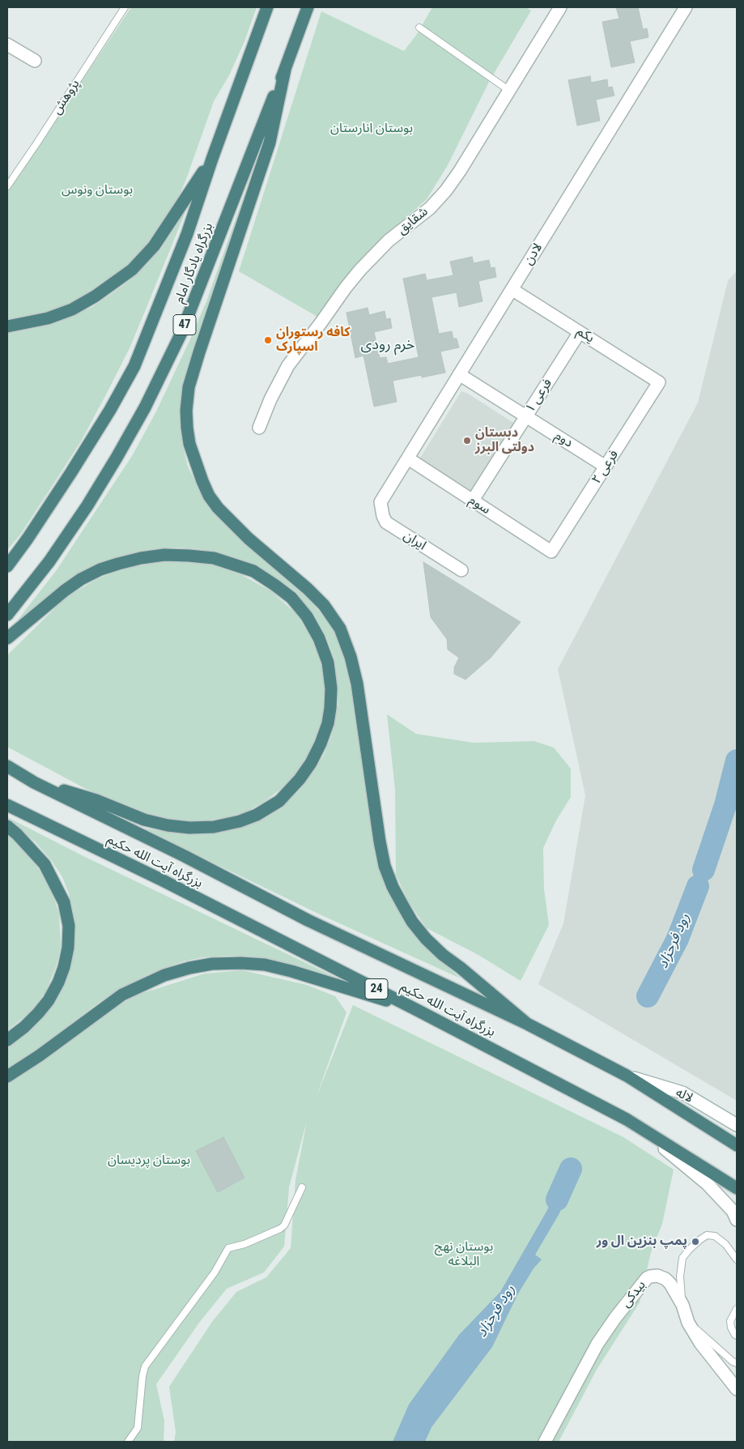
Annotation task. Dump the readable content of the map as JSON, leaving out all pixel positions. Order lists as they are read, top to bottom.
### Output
{
  "streets": {
    "highway": [
      "بزرگراه یادگار امام",
      "47",
      "بزرگراه آیت الله حکیم",
      "24"
    ],
    "street": [
      "شقایق",
      "لادن",
      "یکم",
      "فرعی ۱",
      "دوم",
      "فرعی ۲",
      "سوم",
      "ایران",
      "لاله",
      "بیدکی"
    ],
    "lane": ["پژوهش"]
  },
  "crossings": [
    ["لادن", "یکم"],
    ["لادن", "دوم"],
    ["لادن", "سوم"],
    ["لادن", "ایران"],
    ["یکم", "فرعی ۱"],
    ["یکم", "فرعی ۲"],
    ["فرعی ۱", "دوم"],
    ["فرعی ۱", "سوم"],
    ["دوم", "فرعی ۲"],
    ["فرعی ۲", "سوم"],
    ["بزرگراه آیت الله حکیم", "لاله"]
  ],
  "districts": ["خرم رودی"],
  "water": ["رود فرحزاد"],
  "parks": [
    "بوستان انارستان",
    "بوستان ونوس",
    "بوستان پردیسان",
    "بوستان نهج البلاغه"
  ],
  "places": ["کافه رستوران اسپارک", "دبستان دولتی البرز", "پمپ بنزین ال ور"]
}
